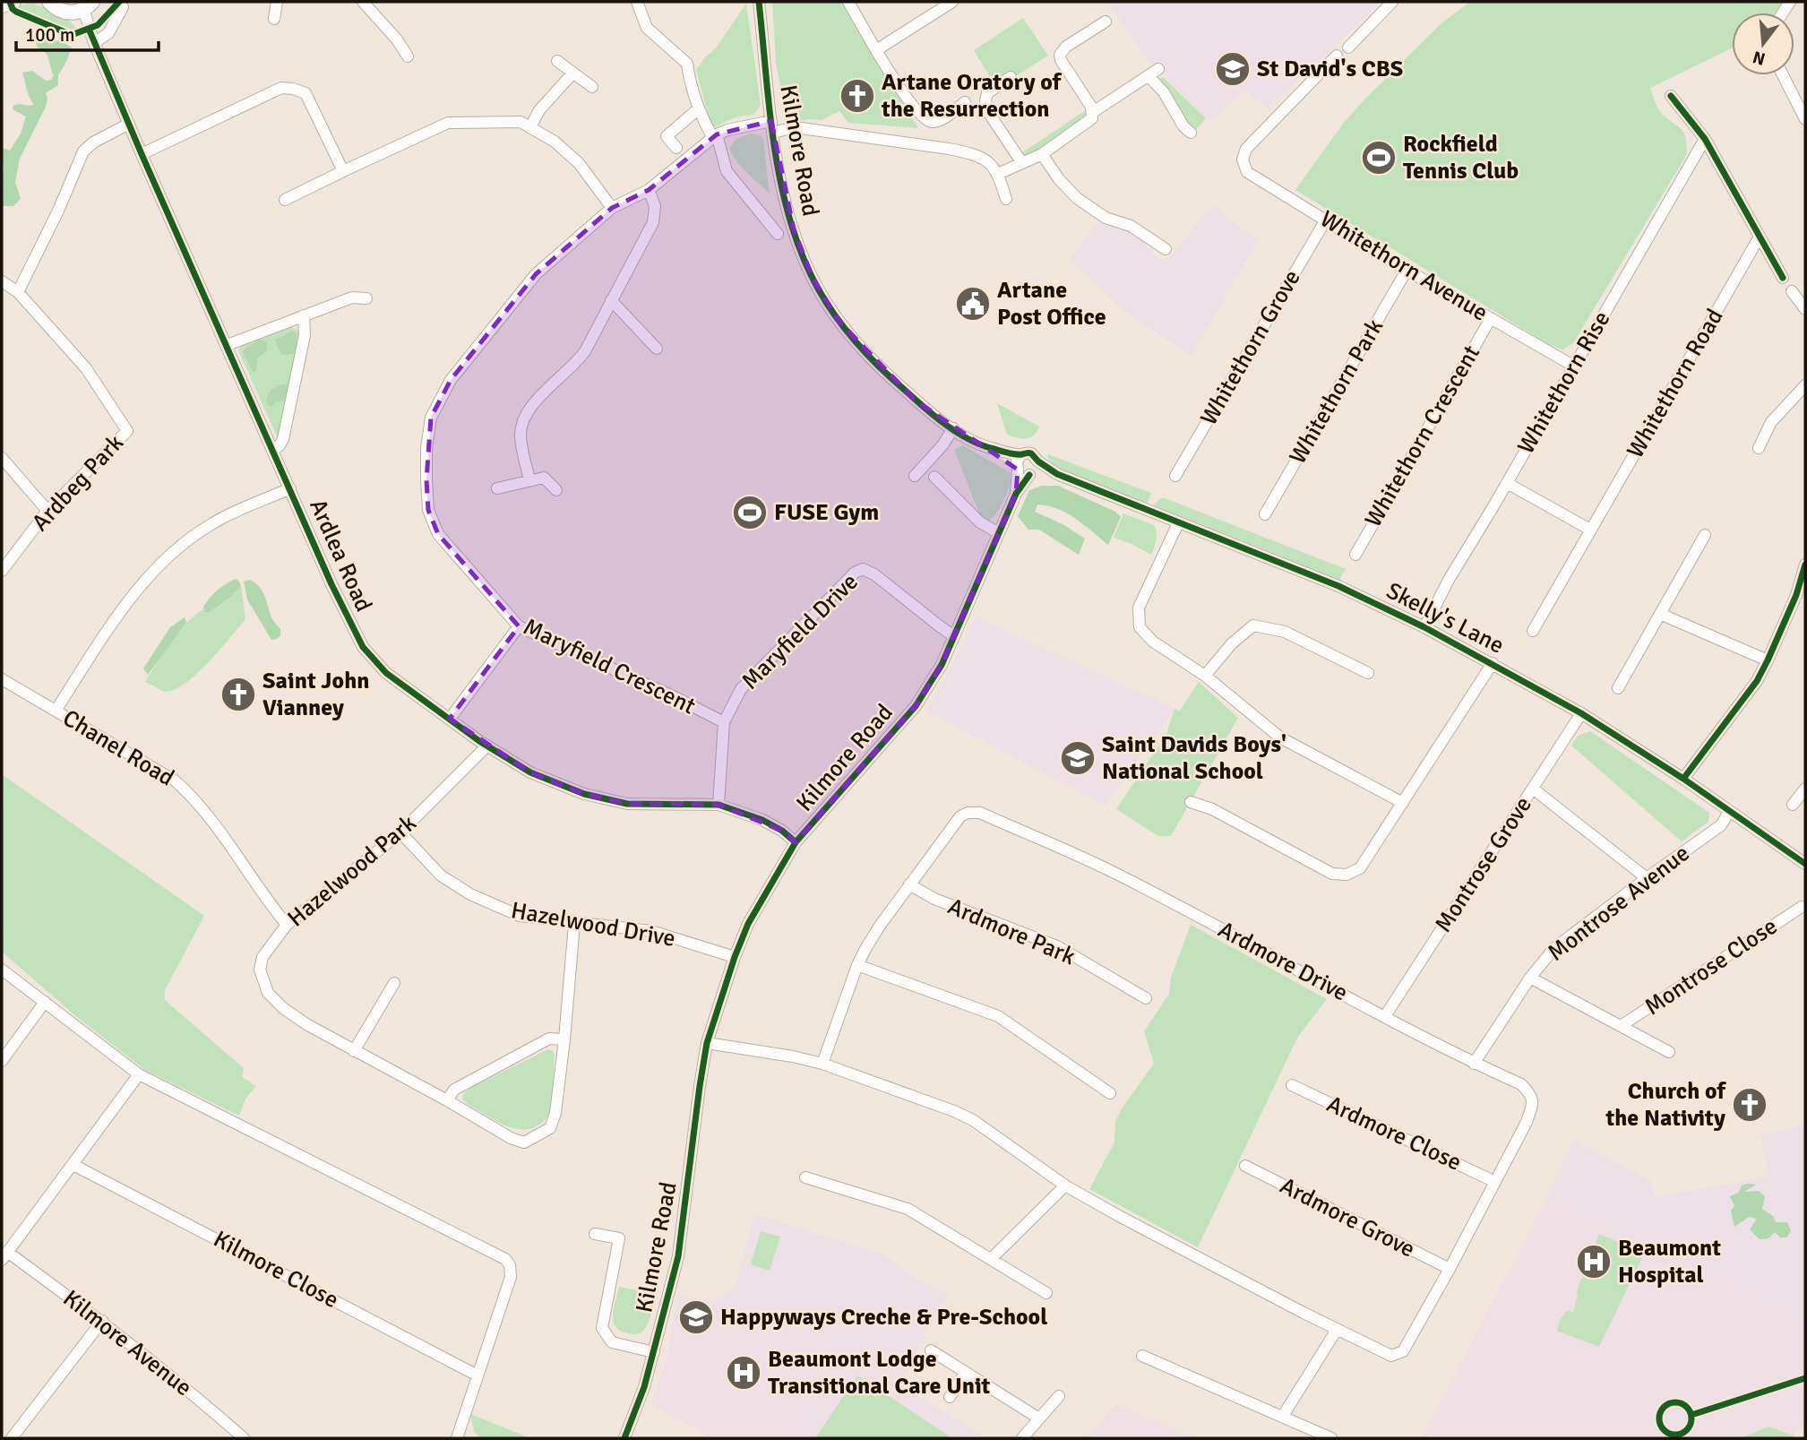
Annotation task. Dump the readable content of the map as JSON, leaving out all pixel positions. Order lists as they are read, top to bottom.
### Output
{
  "streets": {
    "street": [
      "Kilmore Road",
      "Whitethorn Avenue",
      "Whitethorn Grove",
      "Whitethorn Rise",
      "Whitethorn Road",
      "Whitethorn Park",
      "Whitethorn Crescent",
      "Ardbeg Park",
      "Ardlea Road",
      "Skelly's Lane",
      "Maryfield Drive",
      "Maryfield Crescent",
      "Chanel Road",
      "Montrose Grove",
      "Hazelwood Park",
      "Montrose Avenue",
      "Hazelwood Drive",
      "Ardmore Park",
      "Ardmore Drive",
      "Montrose Close",
      "Ardmore Close",
      "Ardmore Grove",
      "Kilmore Close",
      "Kilmore Avenue"
    ]
  },
  "crossings": [
    ["Kilmore Road", "Ardlea Road"],
    ["Kilmore Road", "Skelly's Lane"],
    ["Kilmore Road", "Maryfield Drive"],
    ["Kilmore Road", "Maryfield Crescent"],
    ["Kilmore Road", "Hazelwood Drive"],
    ["Kilmore Road", "Ardmore Drive"],
    ["Whitethorn Avenue", "Whitethorn Grove"],
    ["Whitethorn Avenue", "Whitethorn Rise"],
    ["Whitethorn Avenue", "Whitethorn Park"],
    ["Whitethorn Avenue", "Whitethorn Crescent"],
    ["Whitethorn Rise", "Skelly's Lane"],
    ["Ardlea Road", "Maryfield Drive"],
    ["Ardlea Road", "Hazelwood Park"],
    ["Skelly's Lane", "Montrose Grove"],
    ["Skelly's Lane", "Montrose Avenue"],
    ["Maryfield Drive", "Maryfield Crescent"],
    ["Chanel Road", "Hazelwood Park"],
    ["Montrose Grove", "Ardmore Drive"],
    ["Hazelwood Park", "Hazelwood Drive"],
    ["Montrose Avenue", "Ardmore Drive"],
    ["Ardmore Park", "Ardmore Drive"],
    ["Ardmore Drive", "Ardmore Close"],
    ["Ardmore Drive", "Ardmore Grove"]
  ],
  "places": {
    "school or university": ["St David's CBS", "Saint Davids Boys' National School", "Happyways Creche & Pre-School"],
    "church": ["Artane Oratory of the Resurrection", "Saint John Vianney", "Church of the Nativity"],
    "sports": ["Rockfield Tennis Club", "FUSE Gym"],
    "public building": ["Artane Post Office"],
    "hospital": ["Beaumont Hospital", "Beaumont Lodge Transitional Care Unit"]
  },
  "scale_bar": "100 m",
  "north": "bottom"
}
